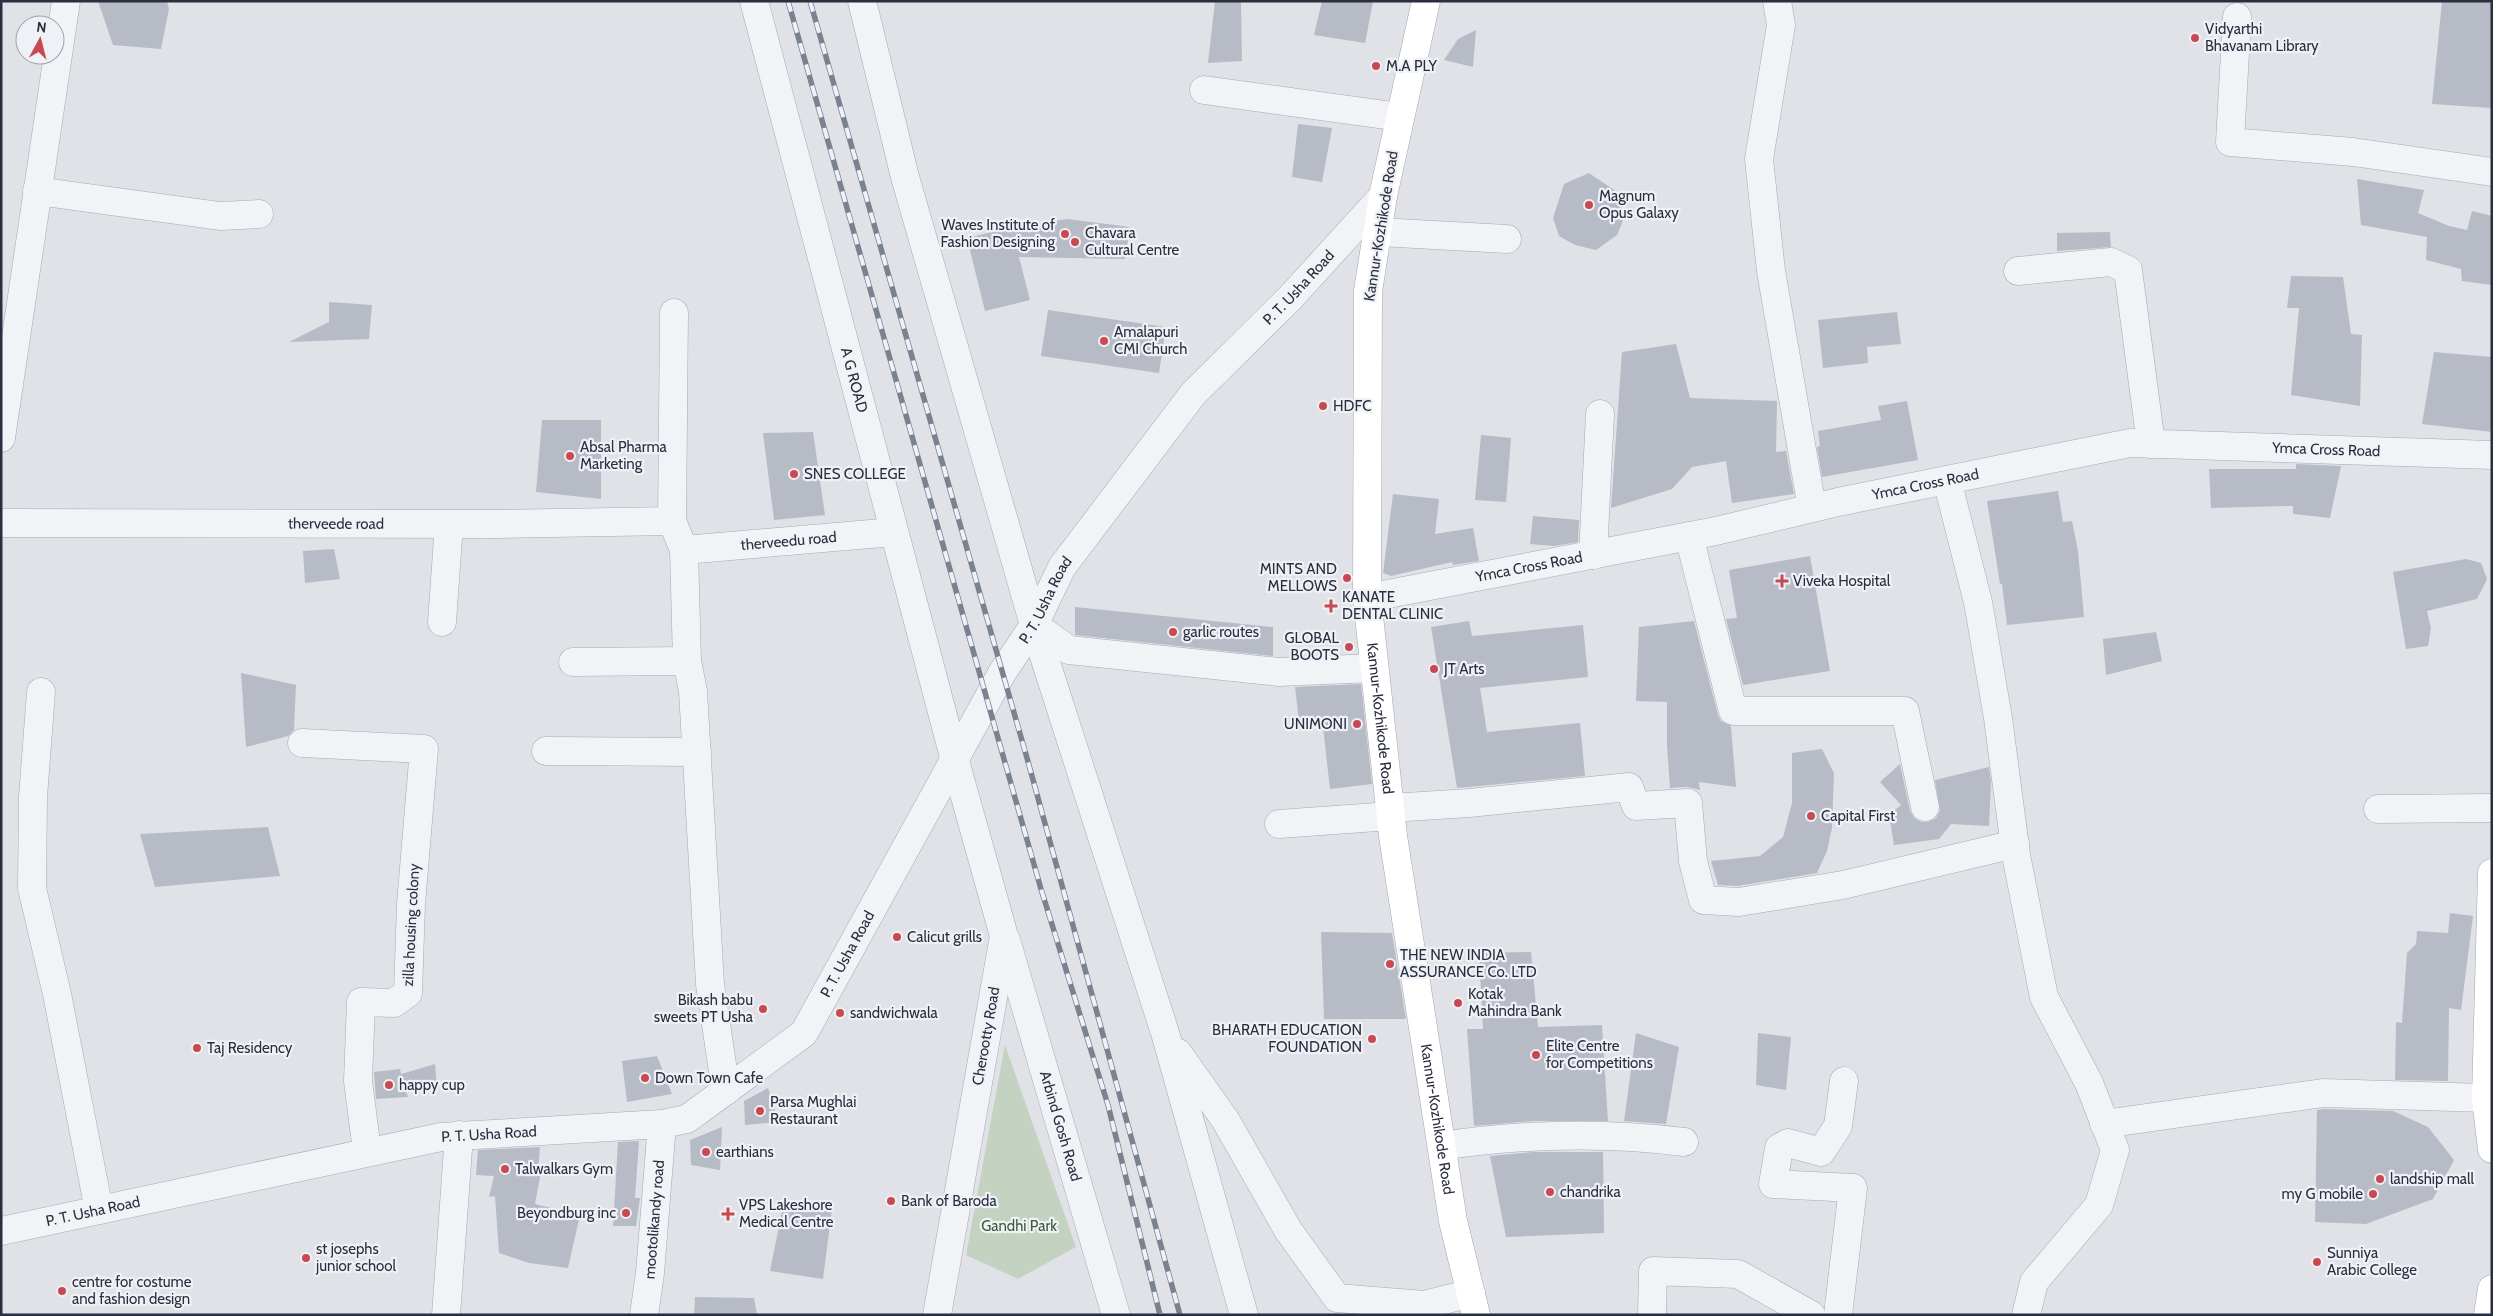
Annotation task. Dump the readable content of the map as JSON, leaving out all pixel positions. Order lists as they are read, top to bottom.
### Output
{
  "streets": {
    "main road": ["Kannur-Kozhikode Road"],
    "street": [
      "P. T. Usha Road",
      "A G ROAD",
      "Ymca Cross Road",
      "therveede road",
      "therveedu road",
      "zilla housing colony",
      "Cherootty Road",
      "Arbind Gosh Road",
      "mootolikandy road"
    ]
  },
  "crossings": [
    ["Kannur-Kozhikode Road", "P. T. Usha Road"],
    ["Kannur-Kozhikode Road", "Ymca Cross Road"],
    ["P. T. Usha Road", "A G ROAD"],
    ["P. T. Usha Road", "zilla housing colony"],
    ["P. T. Usha Road", "Cherootty Road"],
    ["P. T. Usha Road", "mootolikandy road"],
    ["A G ROAD", "therveedu road"],
    ["A G ROAD", "Cherootty Road"],
    ["Cherootty Road", "Arbind Gosh Road"]
  ],
  "parks": ["Gandhi Park"],
  "places": {
    "other": [
      "Vidyarthi Bhavanam Library",
      "M.A PLY",
      "Magnum Opus Galaxy",
      "Waves Institute of Fashion Designing",
      "Chavara Cultural Centre",
      "Amalapuri CMI Church",
      "HDFC",
      "Absal Pharma Marketing",
      "SNES COLLEGE",
      "MINTS AND MELLOWS",
      "garlic routes",
      "GLOBAL BOOTS",
      "JT Arts",
      "UNIMONI",
      "Capital First",
      "Calicut grills",
      "THE NEW INDIA ASSURANCE Co. LTD",
      "Kotak Mahindra Bank",
      "Bikash babu sweets PT Usha",
      "sandwichwala",
      "BHARATH EDUCATION FOUNDATION",
      "Taj Residency",
      "Elite Centre for Competitions",
      "Down Town Cafe",
      "happy cup",
      "Parsa Mughlai Restaurant",
      "earthians",
      "Talwalkars Gym",
      "landship mall",
      "chandrika",
      "my G mobile",
      "Bank of Baroda",
      "Beyondburg inc",
      "st josephs junior school",
      "Sunniya Arabic College",
      "centre for costume and fashion design"
    ],
    "health": ["Viveka Hospital", "KANATE DENTAL CLINIC", "VPS Lakeshore Medical Centre"]
  },
  "north": "top"
}
